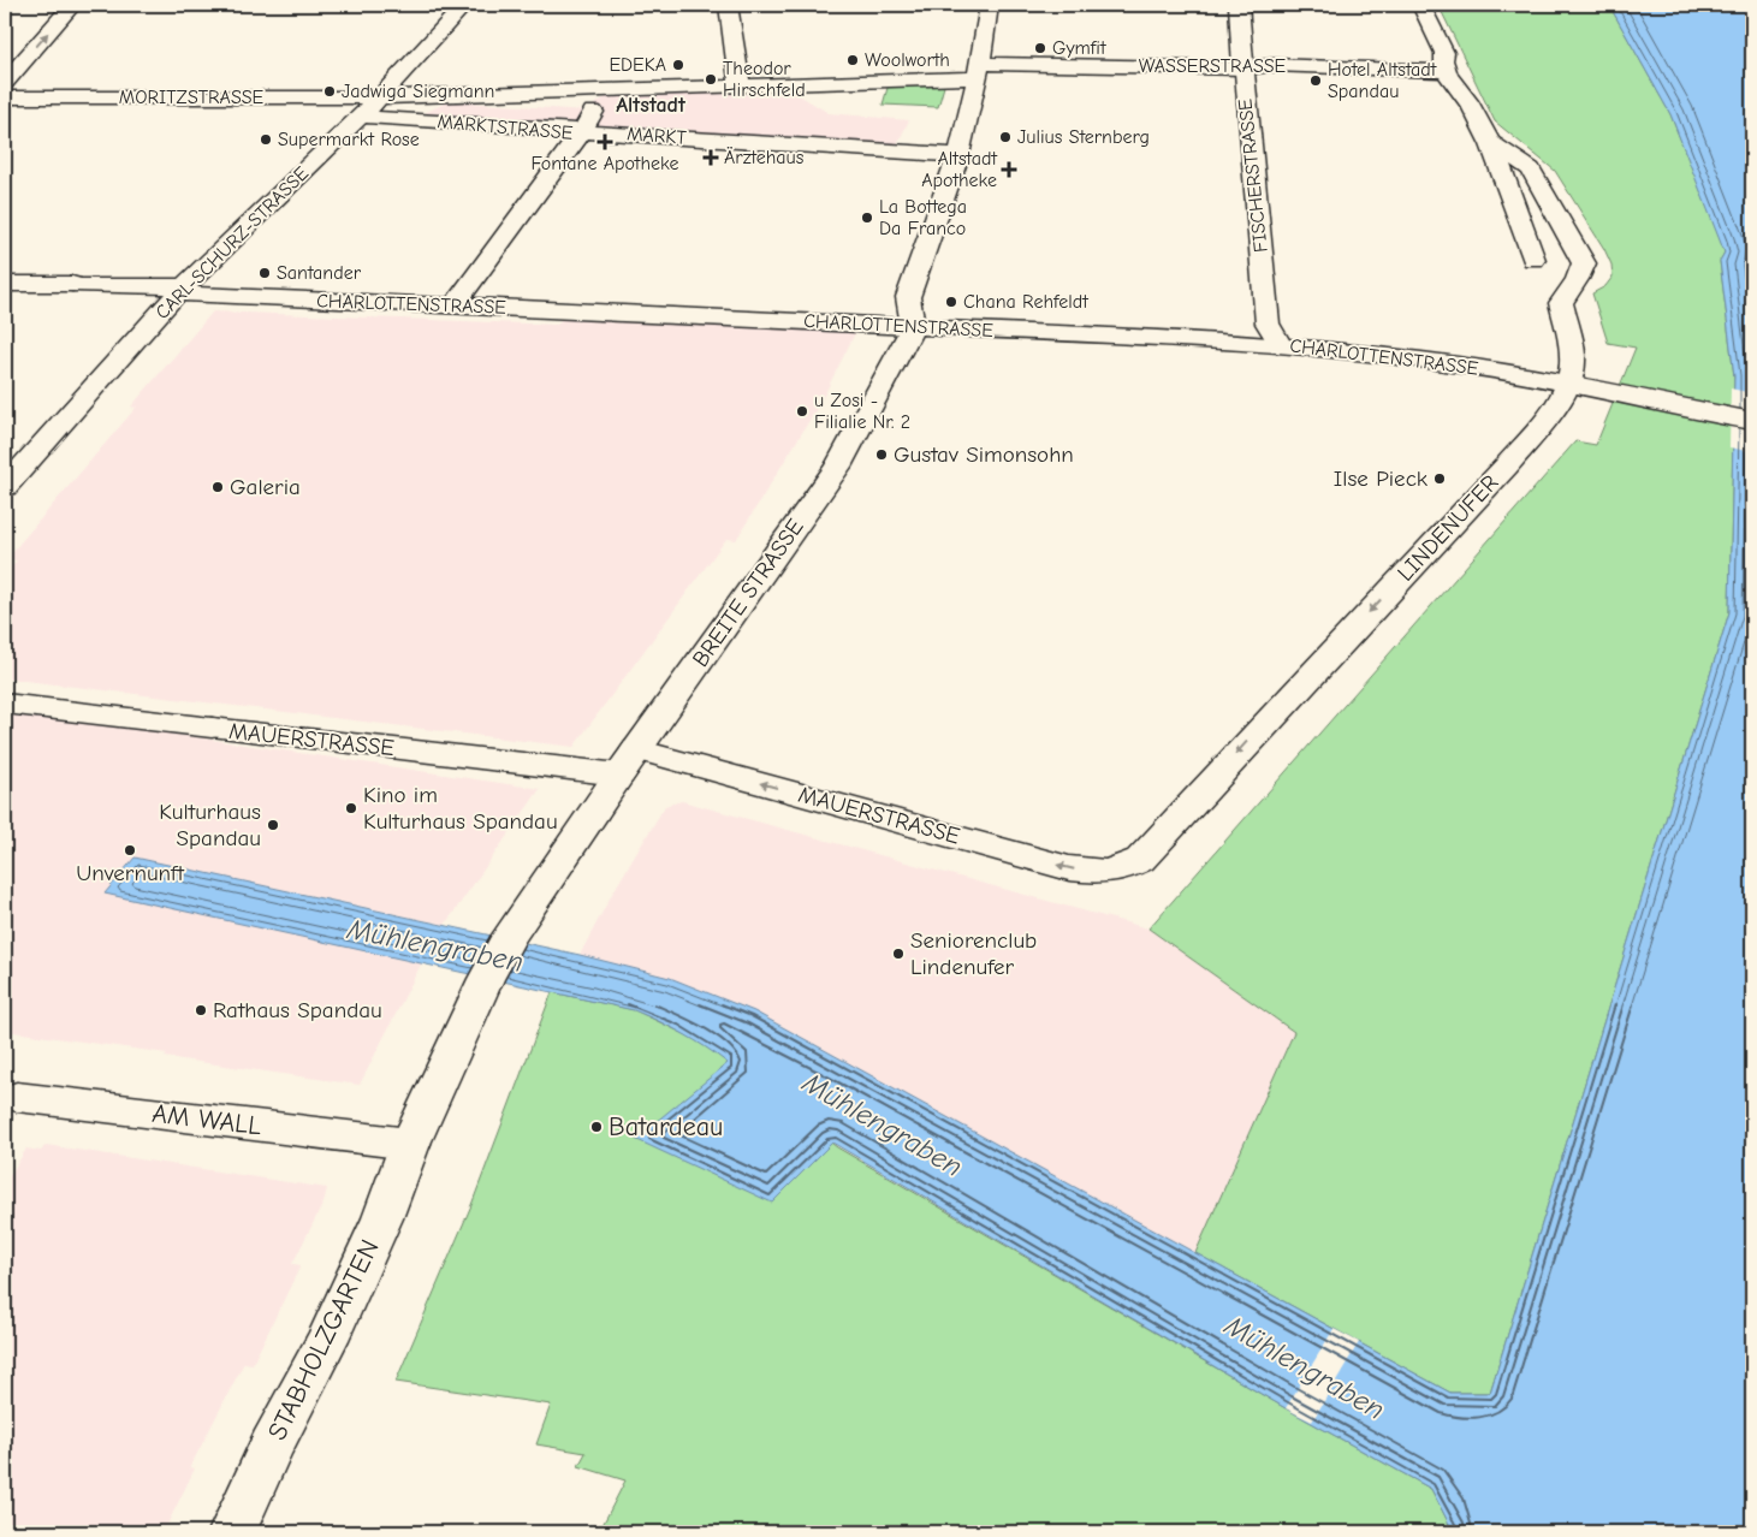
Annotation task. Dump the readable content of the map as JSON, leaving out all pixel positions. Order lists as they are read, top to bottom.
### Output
{
  "streets": {
    "street": [
      "WASSERSTRASSE",
      "MORITZSTRASSE",
      "MARKTSTRASSE",
      "MARKT",
      "FISCHERSTRASSE",
      "CARL-SCHURZ-STRASSE",
      "CHARLOTTENSTRASSE",
      "LINDENUFER",
      "BREITE STRASSE",
      "MAUERSTRASSE",
      "AM WALL",
      "STABHOLZGARTEN"
    ]
  },
  "crossings": [
    ["WASSERSTRASSE", "MARKT"],
    ["WASSERSTRASSE", "FISCHERSTRASSE"],
    ["WASSERSTRASSE", "LINDENUFER"],
    ["MORITZSTRASSE", "MARKT"],
    ["MORITZSTRASSE", "CARL-SCHURZ-STRASSE"],
    ["MARKTSTRASSE", "MARKT"],
    ["MARKTSTRASSE", "CARL-SCHURZ-STRASSE"],
    ["MARKTSTRASSE", "CHARLOTTENSTRASSE"],
    ["MARKT", "CARL-SCHURZ-STRASSE"],
    ["FISCHERSTRASSE", "CHARLOTTENSTRASSE"],
    ["CARL-SCHURZ-STRASSE", "CHARLOTTENSTRASSE"],
    ["CHARLOTTENSTRASSE", "LINDENUFER"],
    ["CHARLOTTENSTRASSE", "BREITE STRASSE"],
    ["LINDENUFER", "MAUERSTRASSE"],
    ["BREITE STRASSE", "MAUERSTRASSE"],
    ["BREITE STRASSE", "AM WALL"],
    ["BREITE STRASSE", "STABHOLZGARTEN"],
    ["AM WALL", "STABHOLZGARTEN"]
  ],
  "one_way": ["LINDENUFER", "MAUERSTRASSE"],
  "districts": ["Altstadt"],
  "water": ["Mühlengraben"],
  "places": {
    "other": [
      "Gymfit",
      "Woolworth",
      "EDEKA",
      "Theodor Hirschfeld",
      "Hotel Altstadt Spandau",
      "Jadwiga Siegmann",
      "Julius Sternberg",
      "Supermarkt Rose",
      "La Bottega Da Franco",
      "Santander",
      "Chana Rehfeldt",
      "u Zosi - Filialie Nr. 2",
      "Gustav Simonsohn",
      "Ilse Pieck",
      "Galeria",
      "Kino im Kulturhaus Spandau",
      "Kulturhaus Spandau",
      "Unvernunft",
      "Seniorenclub Lindenufer",
      "Rathaus Spandau",
      "Batardeau"
    ],
    "health": ["Fontane Apotheke", "Ärztehaus", "Altstadt Apotheke"]
  }
}
